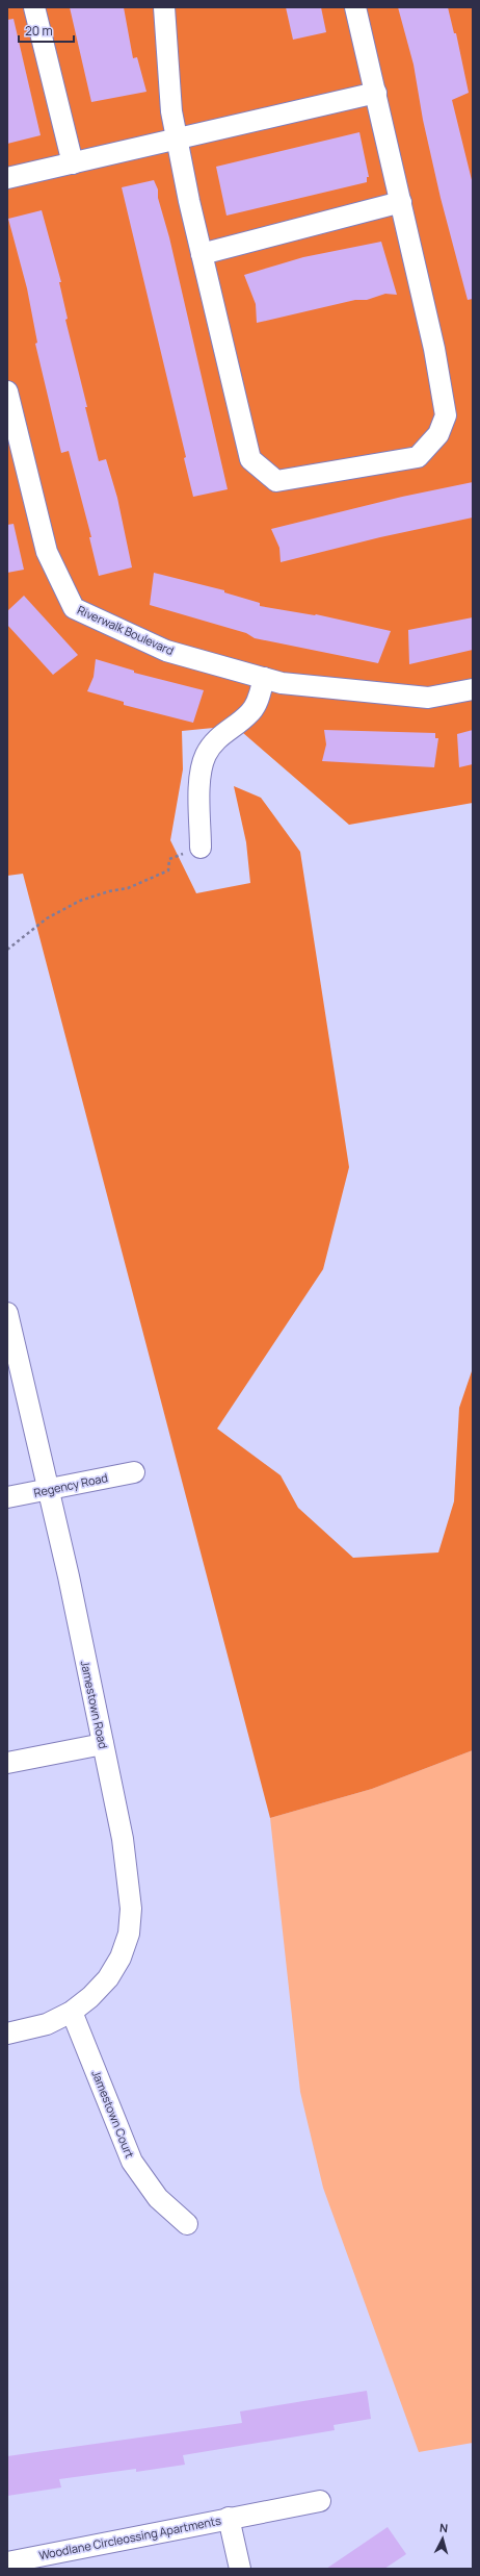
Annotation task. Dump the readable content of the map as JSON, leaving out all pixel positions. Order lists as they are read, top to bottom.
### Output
{
  "streets": {
    "street": [
      "Riverwalk Boulevard",
      "Regency Road",
      "Jamestown Road",
      "Jamestown Court",
      "Woodlane Circleossing Apartments"
    ]
  },
  "crossings": [
    ["Regency Road", "Jamestown Road"],
    ["Jamestown Road", "Jamestown Court"]
  ],
  "scale_bar": "20 m",
  "north": "top"
}
